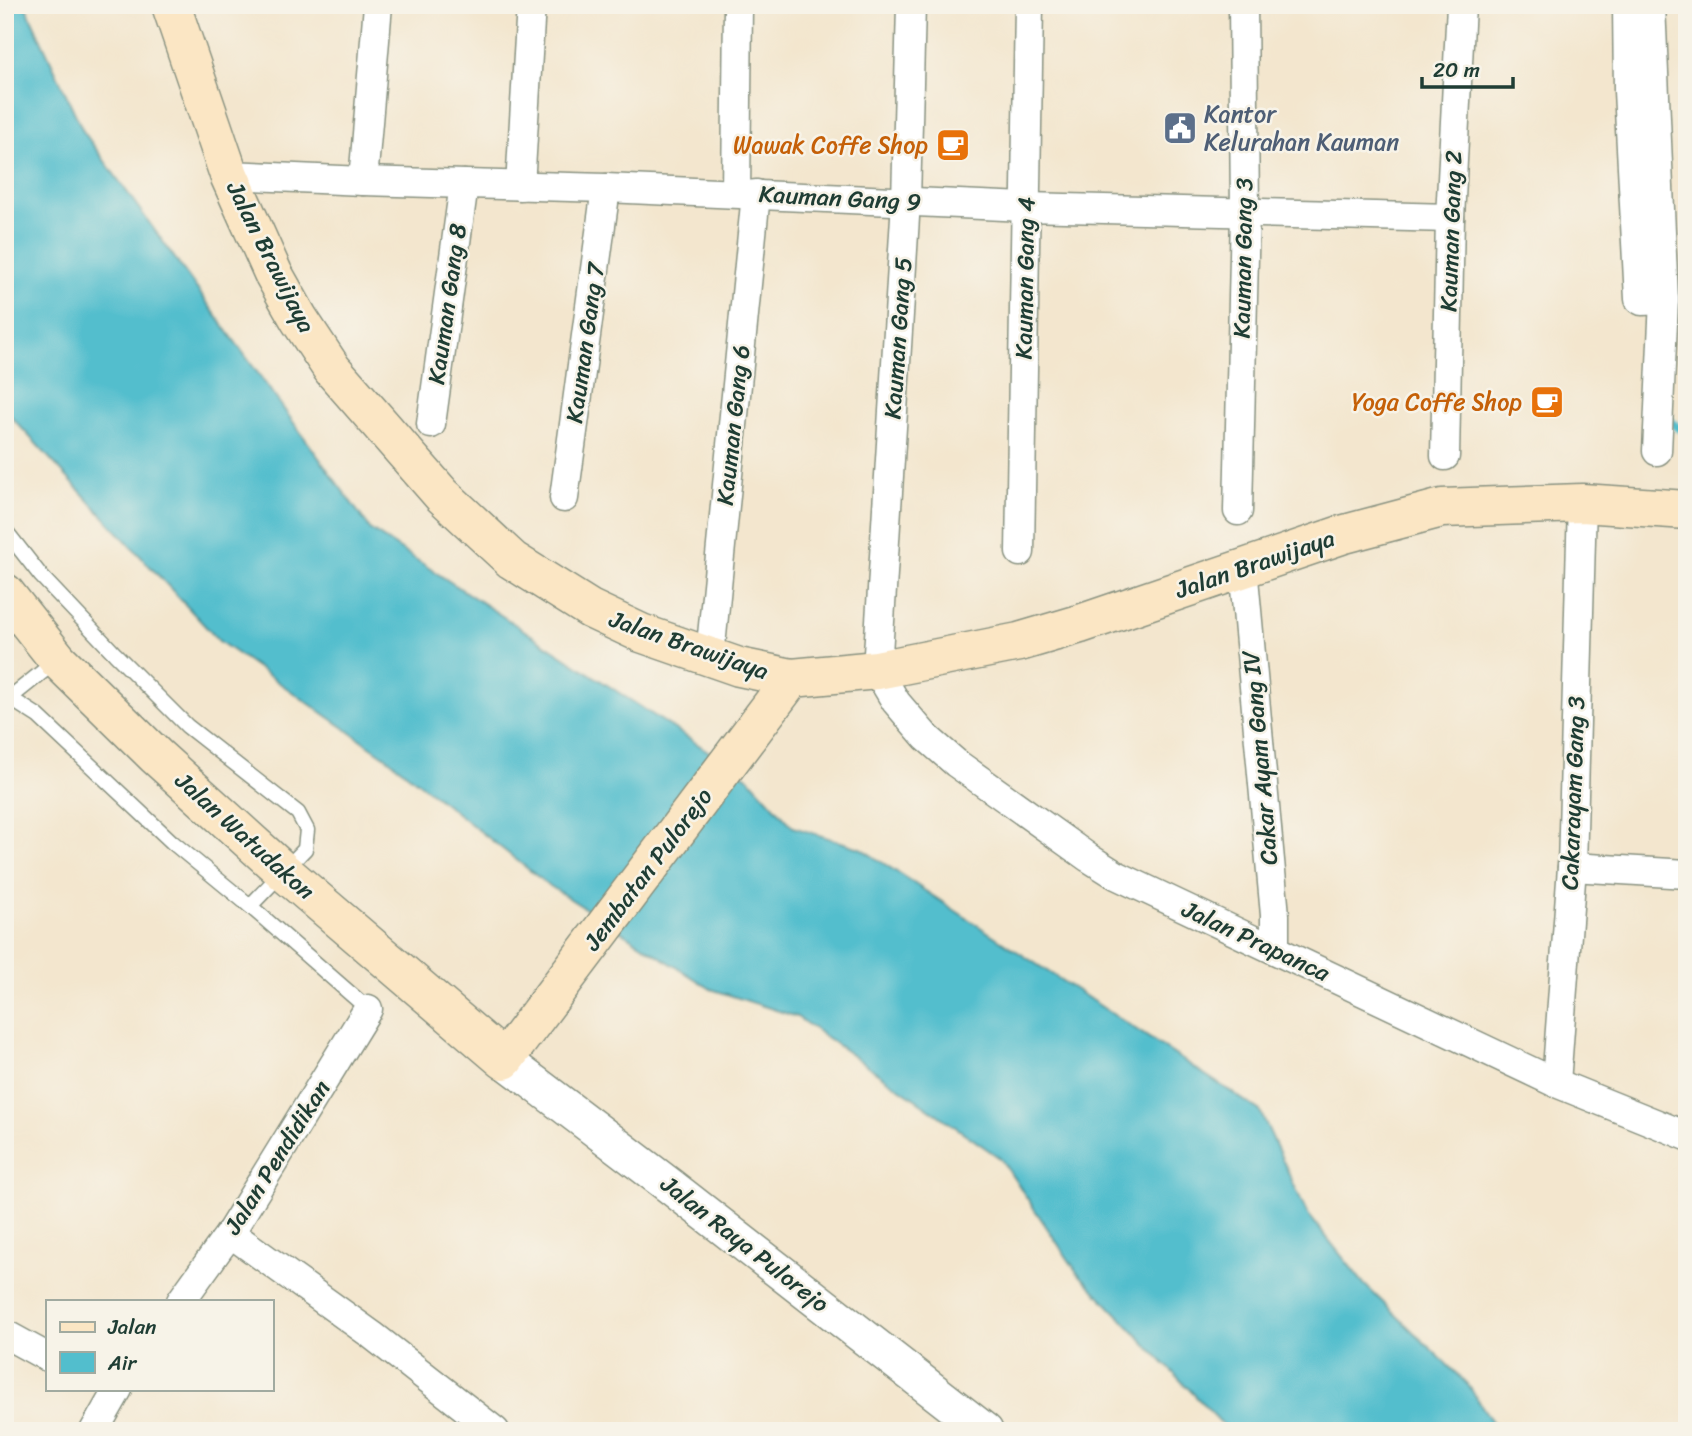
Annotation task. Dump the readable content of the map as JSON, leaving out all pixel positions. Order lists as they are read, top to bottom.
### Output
{
  "streets": {
    "main road": ["Jalan Brawijaya", "Jalan Watudakon", "Jembatan Pulorejo"],
    "street": [
      "Kauman Gang 9",
      "Kauman Gang 2",
      "Kauman Gang 3",
      "Kauman Gang 4",
      "Kauman Gang 8",
      "Kauman Gang 5",
      "Kauman Gang 7",
      "Kauman Gang 6",
      "Cakar Ayam Gang IV",
      "Cakarayam Gang 3",
      "Jalan Prapanca",
      "Jalan Pendidikan",
      "Jalan Raya Pulorejo"
    ]
  },
  "crossings": [
    ["Kauman Gang 9", "Kauman Gang 2"],
    ["Kauman Gang 9", "Jalan Brawijaya"],
    ["Kauman Gang 9", "Kauman Gang 3"],
    ["Kauman Gang 9", "Kauman Gang 4"],
    ["Kauman Gang 9", "Kauman Gang 8"],
    ["Kauman Gang 9", "Kauman Gang 5"],
    ["Kauman Gang 9", "Kauman Gang 7"],
    ["Kauman Gang 9", "Kauman Gang 6"],
    ["Jalan Brawijaya", "Kauman Gang 5"],
    ["Jalan Brawijaya", "Kauman Gang 6"],
    ["Jalan Brawijaya", "Cakar Ayam Gang IV"],
    ["Jalan Brawijaya", "Cakarayam Gang 3"],
    ["Jalan Brawijaya", "Jembatan Pulorejo"],
    ["Jalan Brawijaya", "Jalan Prapanca"],
    ["Kauman Gang 5", "Jalan Prapanca"],
    ["Cakar Ayam Gang IV", "Jalan Prapanca"],
    ["Cakarayam Gang 3", "Jalan Prapanca"],
    ["Jalan Watudakon", "Jembatan Pulorejo"],
    ["Jalan Watudakon", "Jalan Raya Pulorejo"],
    ["Jembatan Pulorejo", "Jalan Raya Pulorejo"]
  ],
  "places": {
    "public building": ["Kantor Kelurahan Kauman"],
    "cafe": ["Wawak Coffe Shop", "Yoga Coffe Shop"]
  },
  "legend": ["Jalan", "Air"],
  "scale_bar": "20 m"
}
